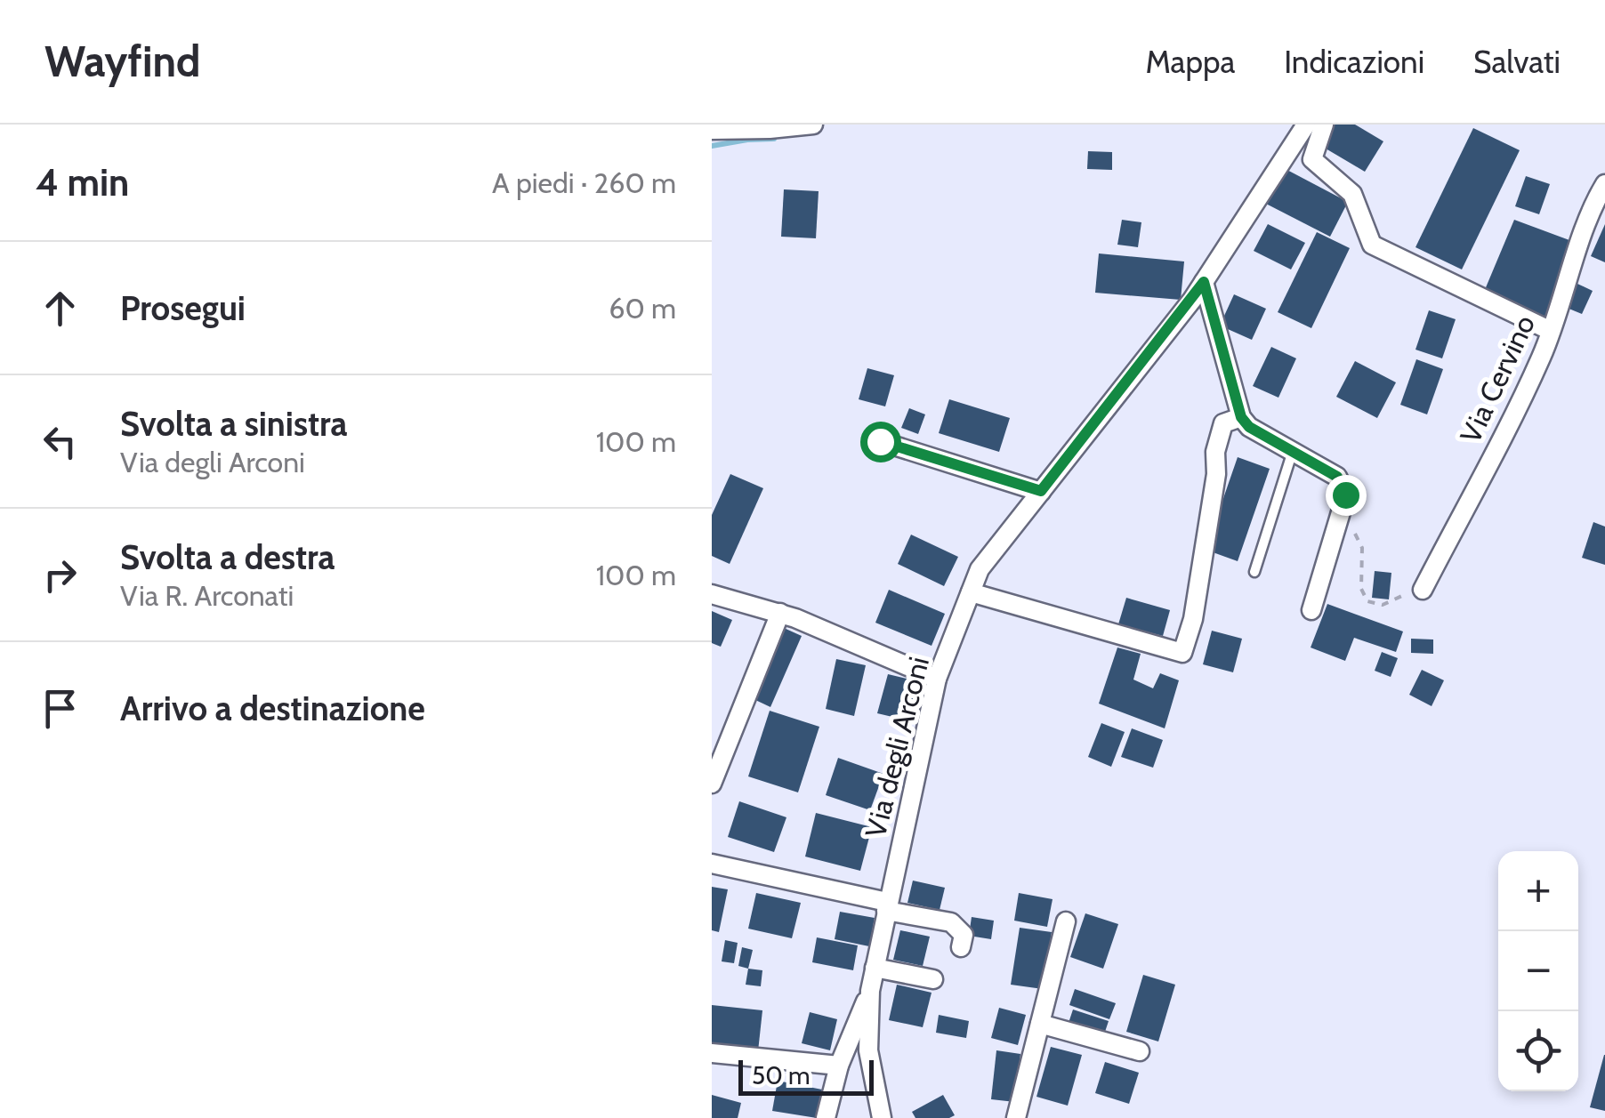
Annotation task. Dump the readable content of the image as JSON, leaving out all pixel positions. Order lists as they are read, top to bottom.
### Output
{
  "streets": {
    "street": ["Via Cervino", "Via degli Arconi"]
  },
  "scale_bar": "50 m",
  "page": {
    "header": "Wayfind",
    "nav": ["Mappa", "Indicazioni", "Salvati"],
    "heading": ["4 min", "A piedi · 260 m"],
    "list": [
      ["Prosegui", "60 m"],
      ["Svolta a sinistra", "Via degli Arconi", "100 m"],
      ["Svolta a destra", "Via R. Arconati", "100 m"],
      "Arrivo a destinazione"
    ],
    "map_buttons": ["+", "−"],
    "scale": "50 m"
  }
}
